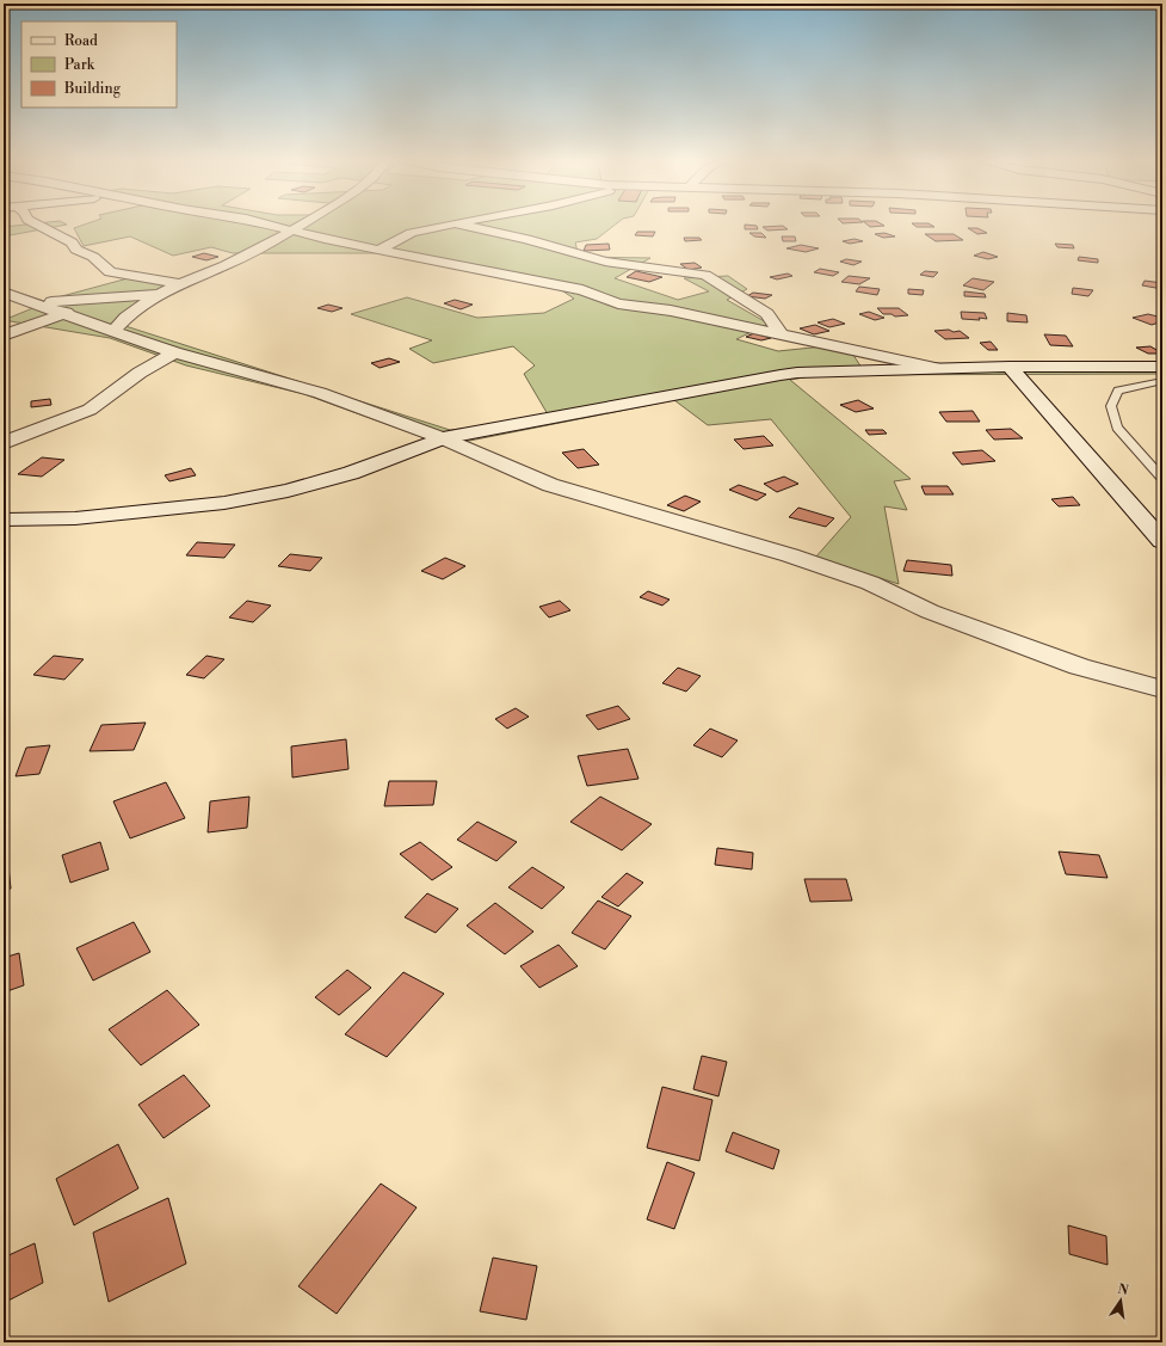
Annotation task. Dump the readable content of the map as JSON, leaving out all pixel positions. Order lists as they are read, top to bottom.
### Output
{
  "legend": ["Road", "Park", "Building"],
  "north": "top"
}
